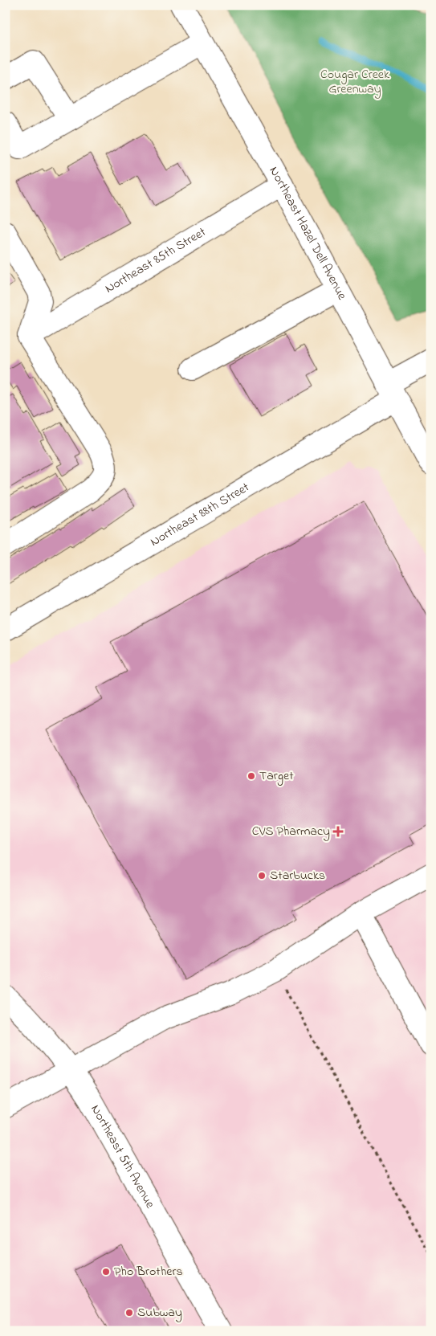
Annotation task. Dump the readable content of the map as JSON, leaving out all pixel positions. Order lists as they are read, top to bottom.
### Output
{
  "streets": {
    "street": [
      "Northeast Hazel Dell Avenue",
      "Northeast 85th Street",
      "Northeast 88th Street",
      "Northeast 5th Avenue"
    ]
  },
  "crossings": [
    ["Northeast Hazel Dell Avenue", "Northeast 85th Street"],
    ["Northeast Hazel Dell Avenue", "Northeast 88th Street"]
  ],
  "parks": ["Cougar Creek Greenway"],
  "places": {
    "other": [
      "Target",
      "Starbucks",
      "Pho Brothers",
      "Subway"
    ],
    "health": ["CVS Pharmacy"]
  }
}
